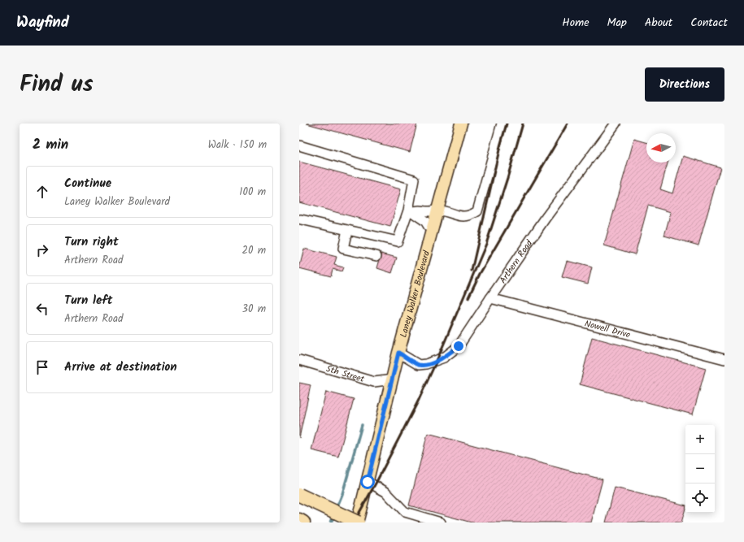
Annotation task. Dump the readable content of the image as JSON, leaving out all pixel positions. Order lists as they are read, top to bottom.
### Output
{
  "streets": {
    "main road": ["Laney Walker Boulevard"],
    "street": ["Arthern Road", "Nowell Drive", "5th Street"]
  },
  "crossings": [
    ["Arthern Road", "Laney Walker Boulevard"],
    ["Arthern Road", "Nowell Drive"],
    ["Laney Walker Boulevard", "5th Street"]
  ],
  "north": "left",
  "page": {
    "header": "Wayfind",
    "nav": [
      "Home",
      "Map",
      "About",
      "Contact"
    ],
    "title": "Find us",
    "buttons": "Directions",
    "heading": ["2 min", "Walk · 150 m"],
    "list": [
      ["Continue", "Laney Walker Boulevard", "100 m"],
      ["Turn right", "Arthern Road", "20 m"],
      ["Turn left", "Arthern Road", "30 m"],
      "Arrive at destination"
    ],
    "map_buttons": ["+", "−"]
  }
}
